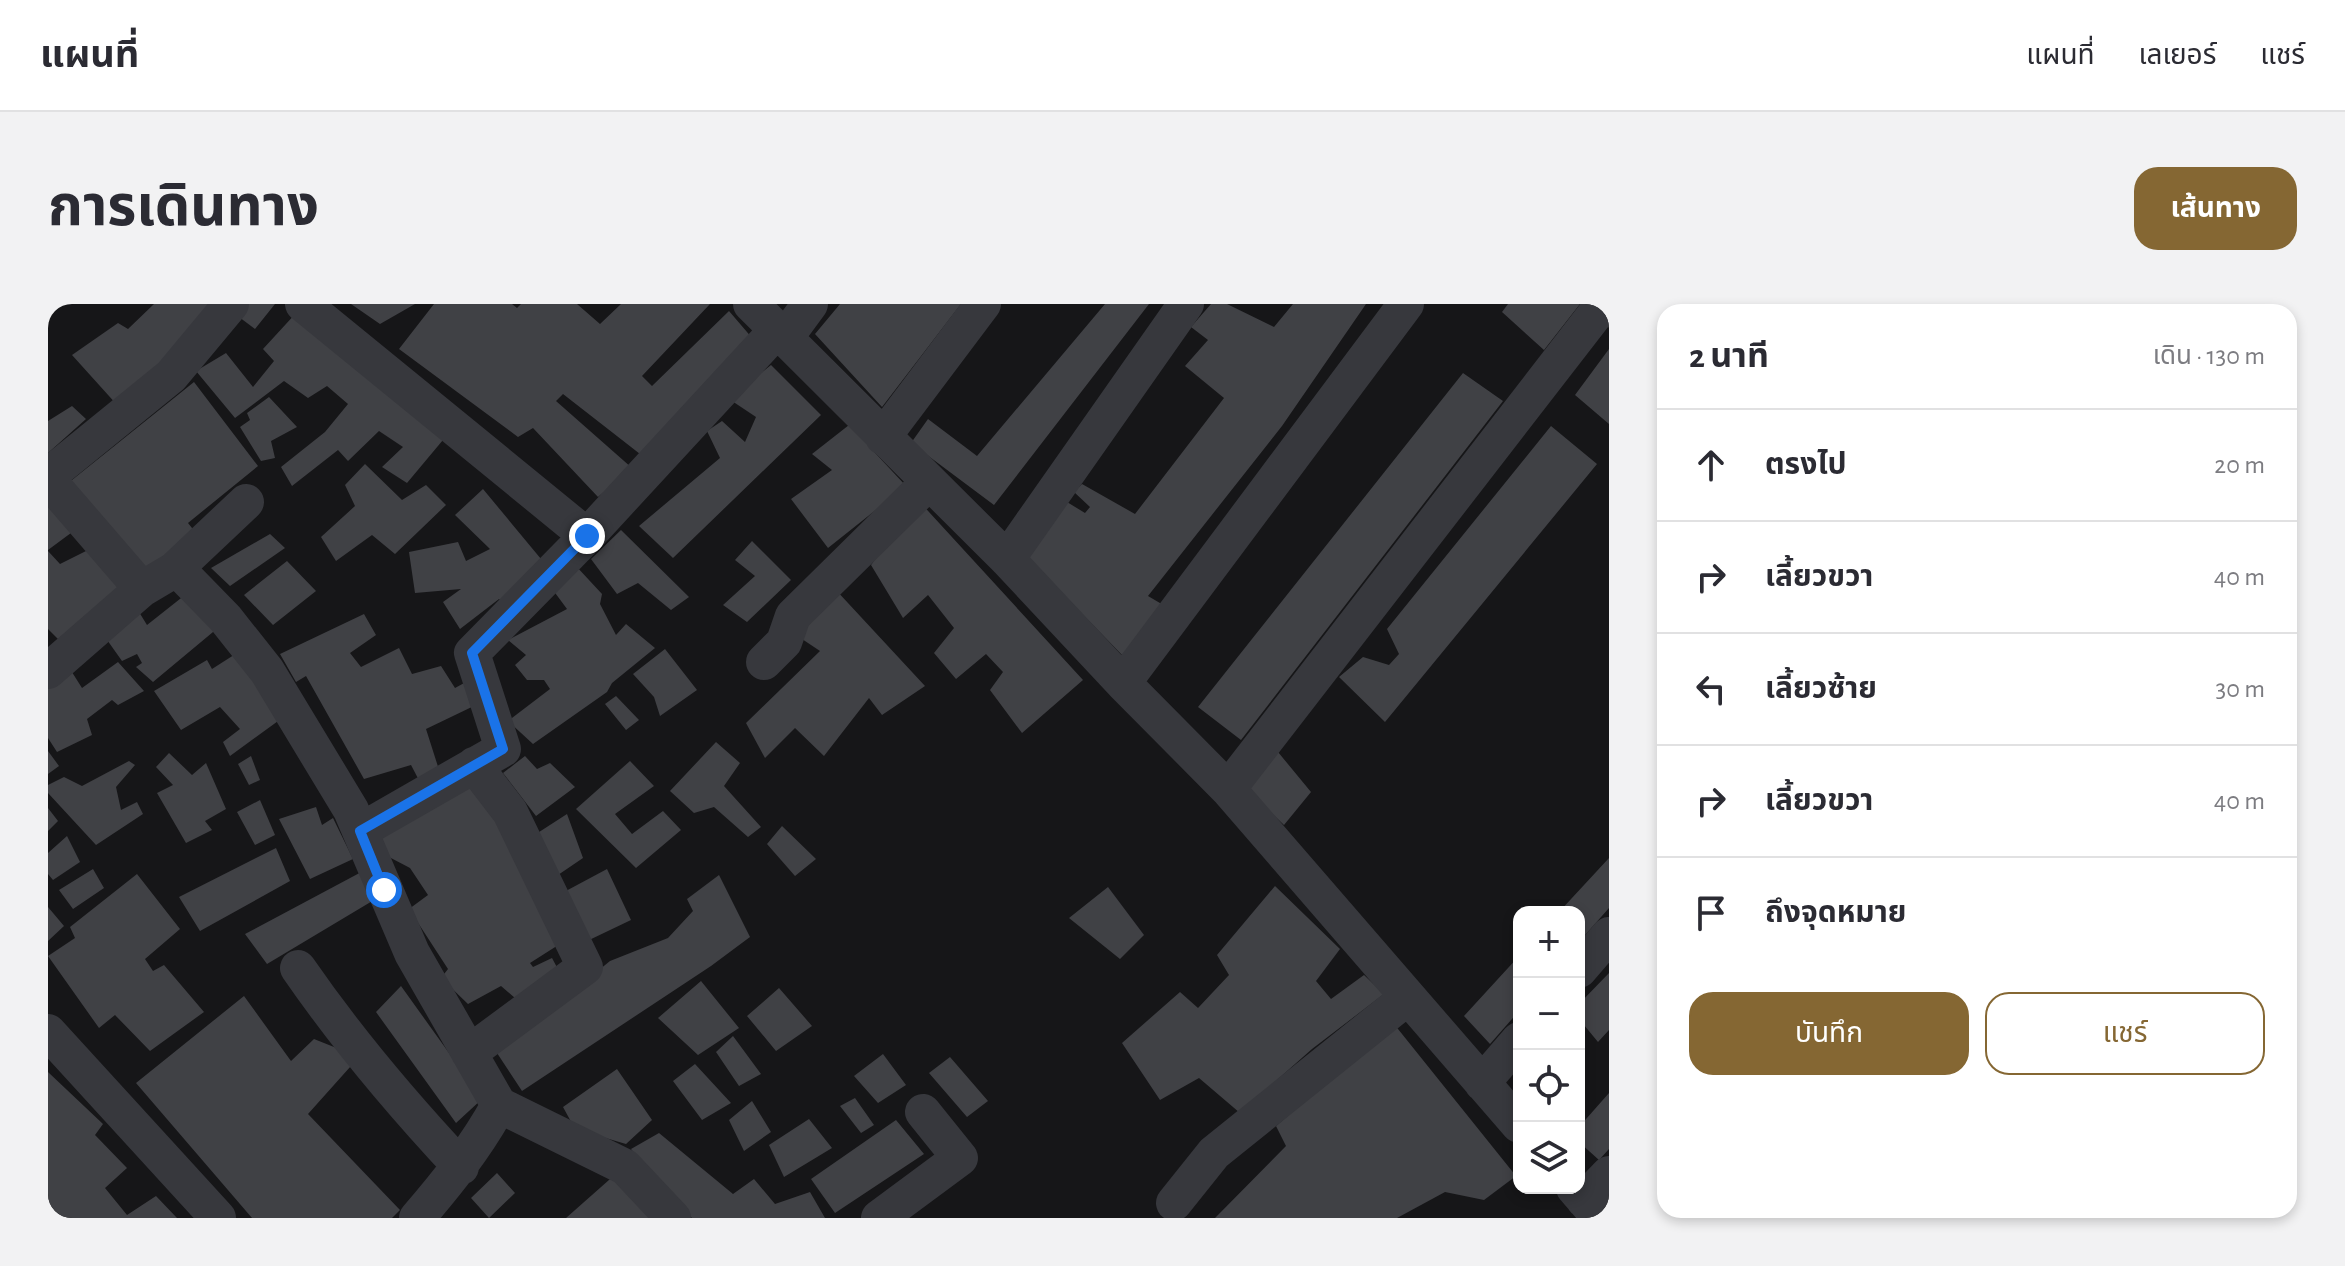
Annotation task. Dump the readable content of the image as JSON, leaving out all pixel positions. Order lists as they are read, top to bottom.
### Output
{
  "page": {
    "header": "แผนที่",
    "nav": ["แผนที่", "เลเยอร์", "แชร์"],
    "title": "การเดินทาง",
    "buttons": [
      "เส้นทาง",
      ["บันทึก", "แชร์"]
    ],
    "heading": ["2 นาที", "เดิน · 130 m"],
    "list": [
      ["ตรงไป", "20 m"],
      ["เลี้ยวขวา", "40 m"],
      ["เลี้ยวซ้าย", "30 m"],
      ["เลี้ยวขวา", "40 m"],
      "ถึงจุดหมาย"
    ],
    "map_buttons": ["+", "−"]
  }
}
